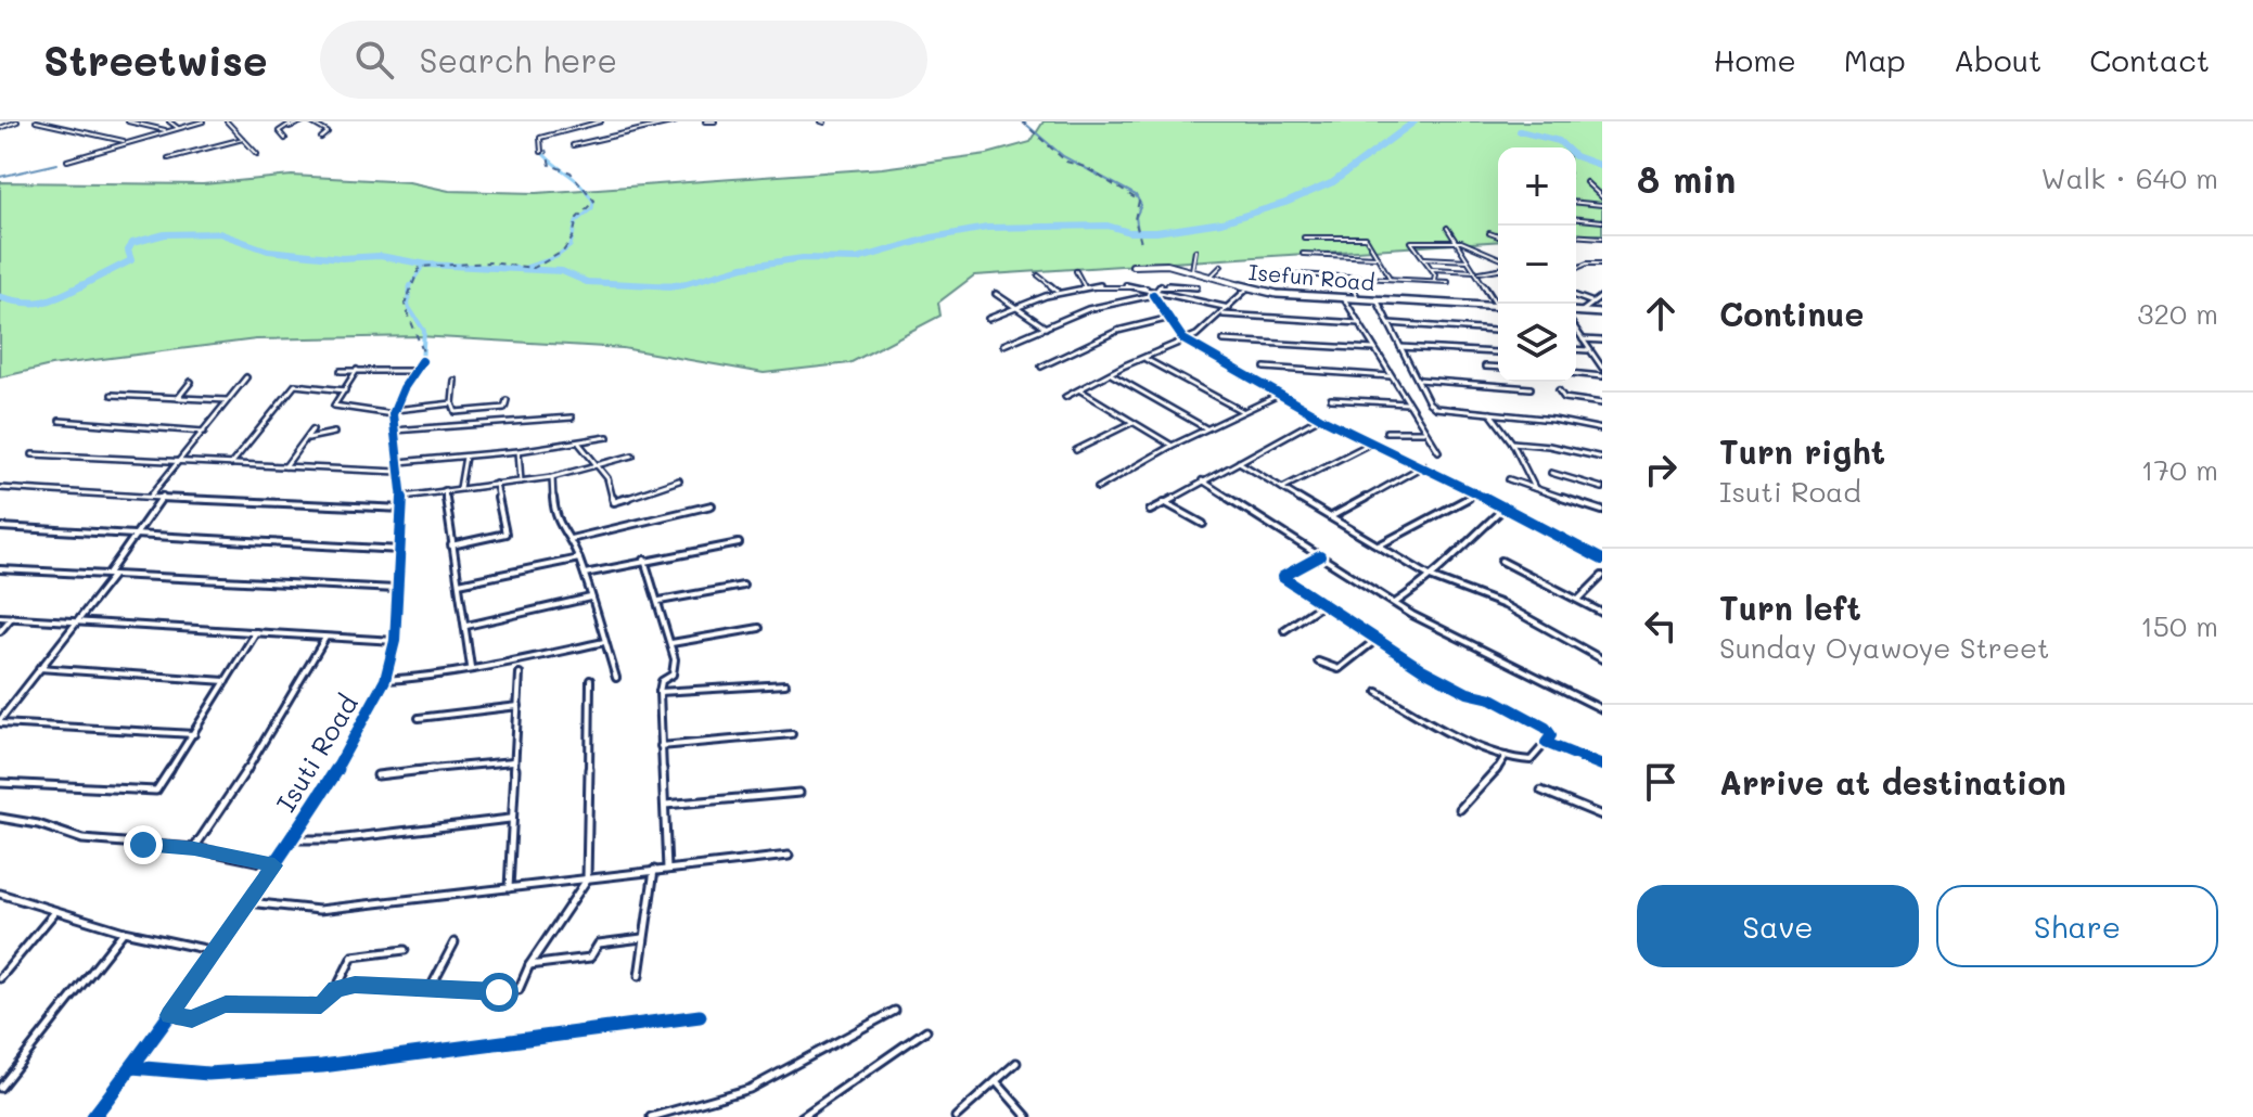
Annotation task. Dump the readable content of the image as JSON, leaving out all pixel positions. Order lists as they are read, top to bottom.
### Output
{
  "streets": {
    "street": ["Isefun Road", "Isuti Road"]
  },
  "page": {
    "header": "Streetwise",
    "search": "Search here",
    "nav": [
      "Home",
      "Map",
      "About",
      "Contact"
    ],
    "heading": ["8 min", "Walk · 640 m"],
    "map_buttons": ["+", "−"],
    "list": [
      ["Continue", "320 m"],
      ["Turn right", "Isuti Road", "170 m"],
      ["Turn left", "Sunday Oyawoye Street", "150 m"],
      "Arrive at destination"
    ],
    "buttons": ["Save", "Share"]
  }
}
